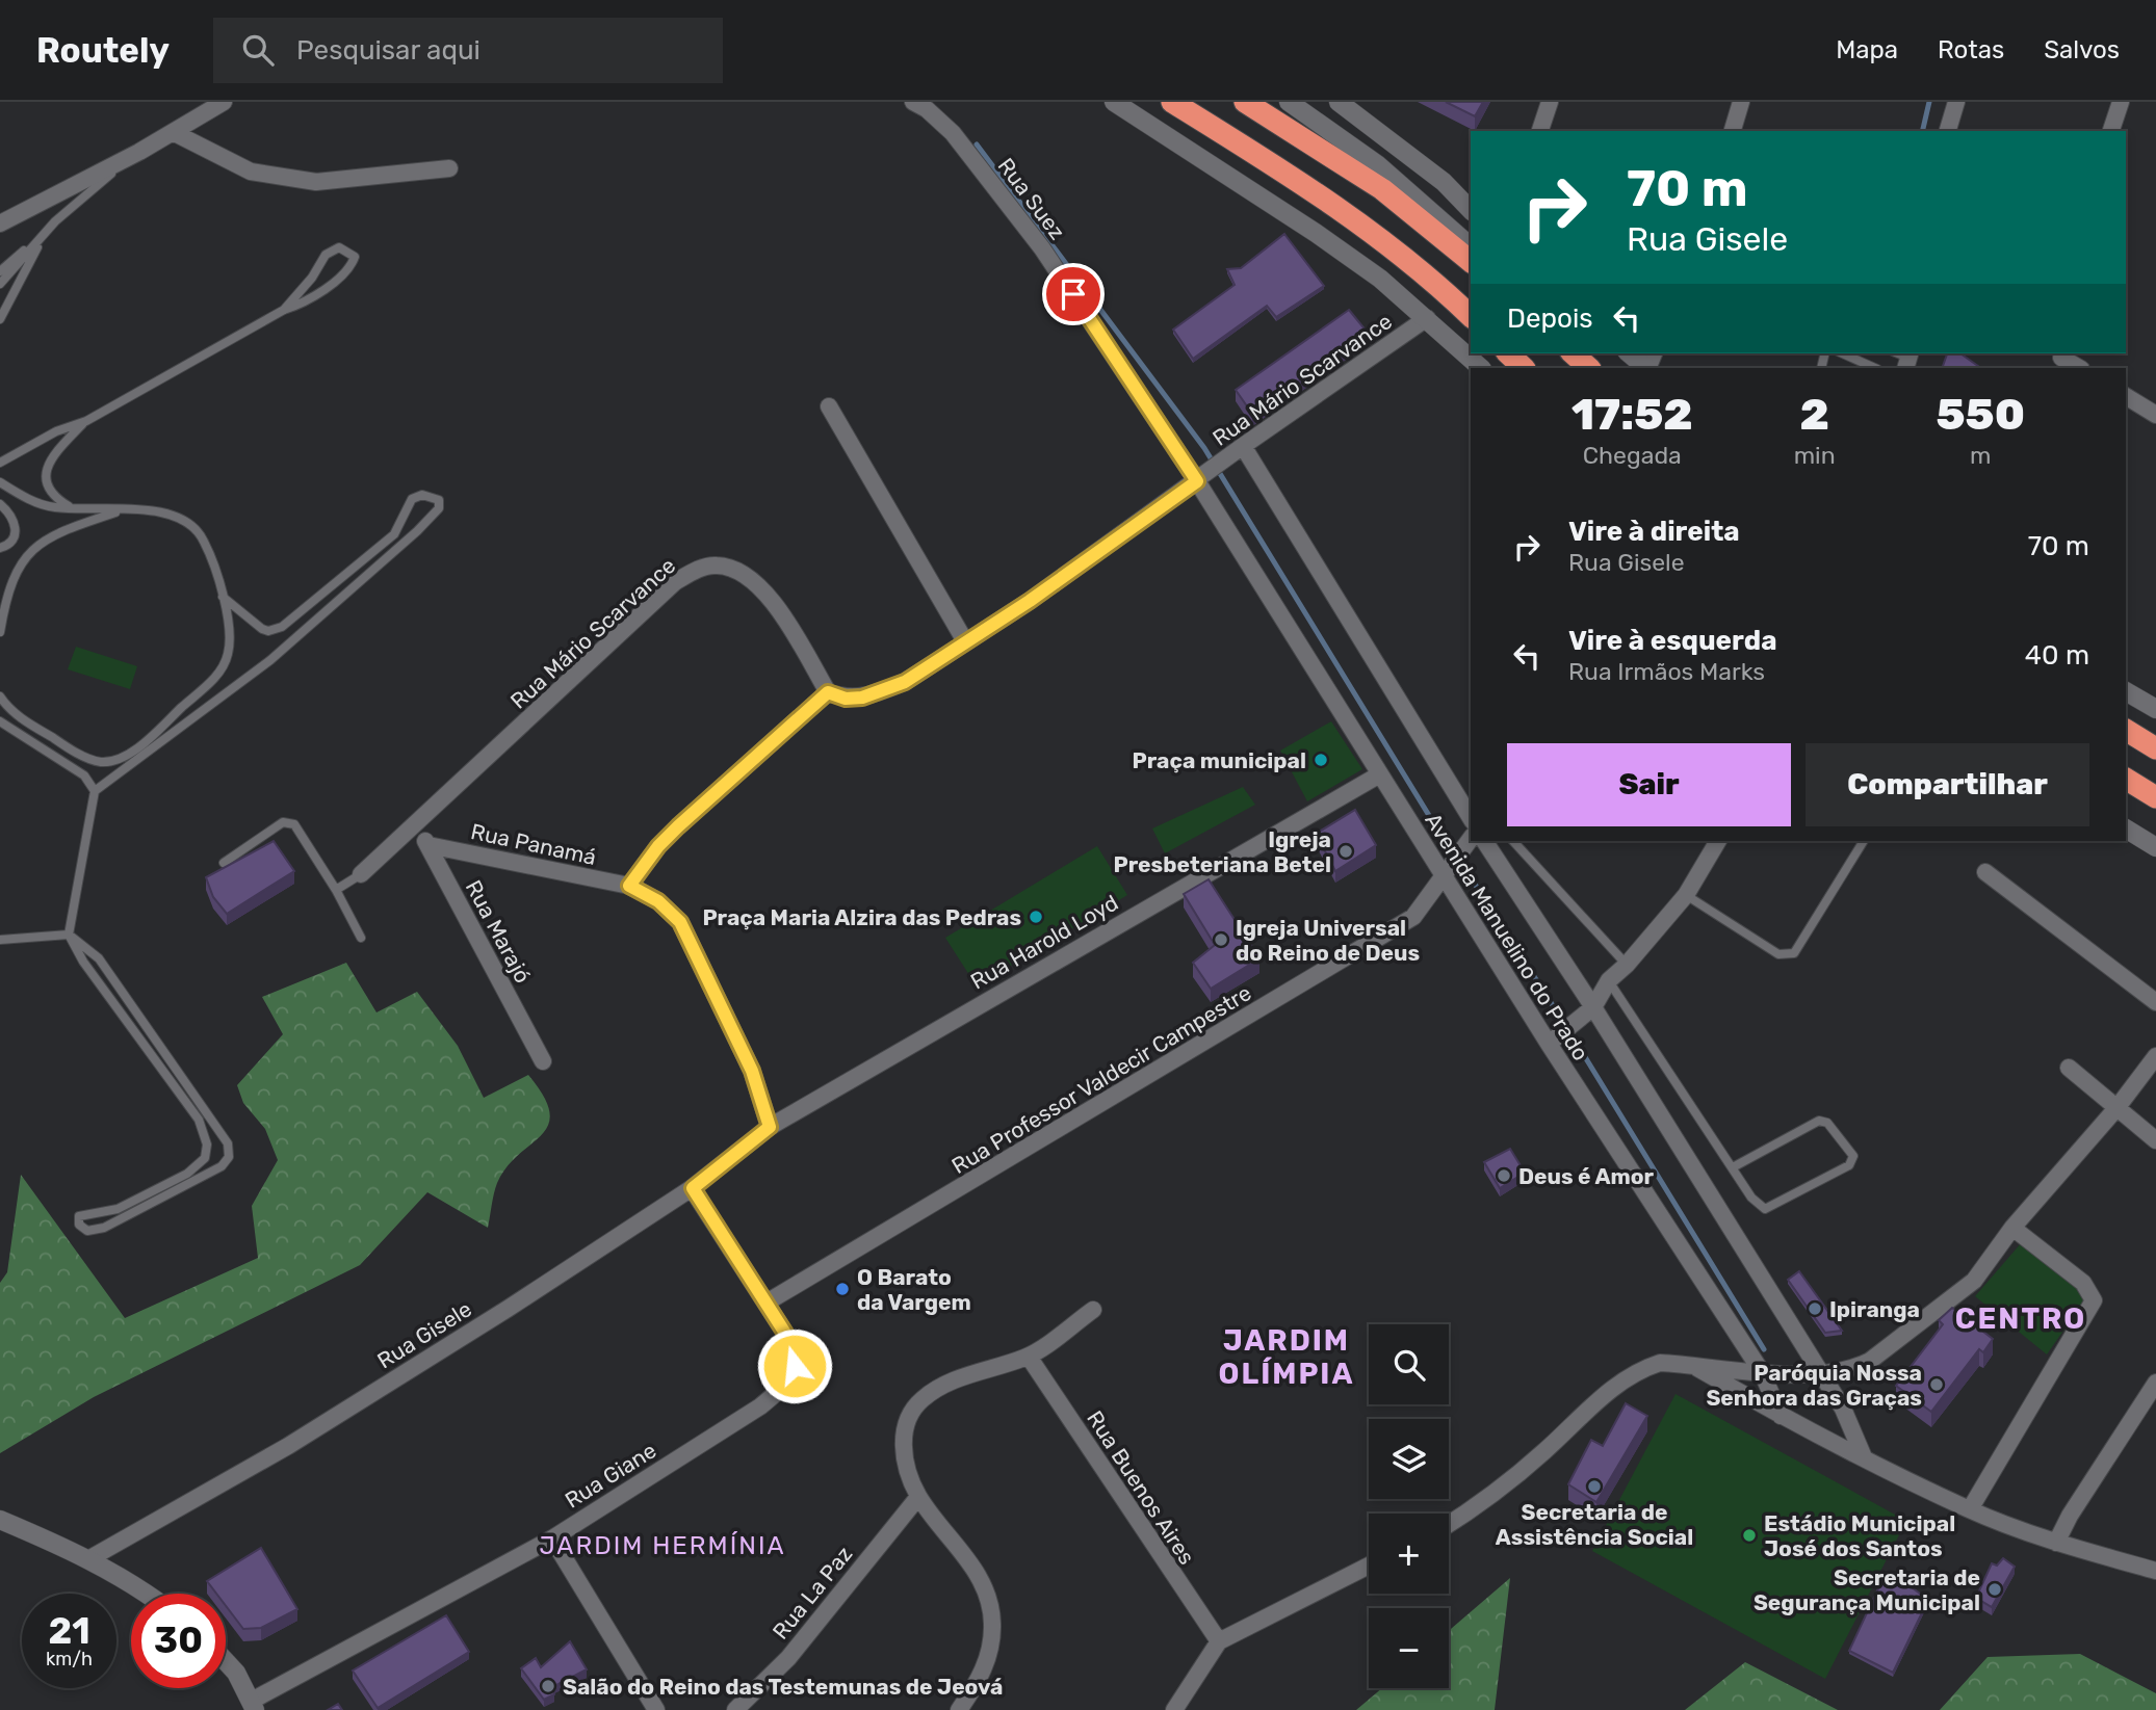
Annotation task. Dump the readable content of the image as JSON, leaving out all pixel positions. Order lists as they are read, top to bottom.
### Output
{
  "streets": {
    "street": [
      "Rua Suez",
      "Rua Mário Scarvance",
      "Rua Panamá",
      "Rua Marajó",
      "Avenida Manuelino do Prado",
      "Rua Harold Loyd",
      "Rua Professor Valdecir Campestre",
      "Rua Gisele",
      "Rua Giane",
      "Rua Buenos Aires",
      "Rua La Paz"
    ]
  },
  "crossings": [
    ["Rua Suez", "Rua Mário Scarvance"],
    ["Rua Suez", "Avenida Manuelino do Prado"],
    ["Rua Mário Scarvance", "Rua Marajó"],
    ["Rua Mário Scarvance", "Avenida Manuelino do Prado"],
    ["Rua Panamá", "Rua Marajó"],
    ["Rua Panamá", "Rua Harold Loyd"],
    ["Rua Panamá", "Rua Gisele"],
    ["Avenida Manuelino do Prado", "Rua Harold Loyd"],
    ["Avenida Manuelino do Prado", "Rua Professor Valdecir Campestre"],
    ["Rua Harold Loyd", "Rua Gisele"],
    ["Rua Professor Valdecir Campestre", "Rua Giane"],
    ["Rua Gisele", "Rua Giane"]
  ],
  "districts": ["CENTRO", "JARDIM OLÍMPIA", "JARDIM HERMÍNIA"],
  "places": [
    "Praça municipal",
    "Igreja Presbeteriana Betel",
    "Praça Maria Alzira das Pedras",
    "Igreja Universal do Reino de Deus",
    "Deus é Amor",
    "O Barato da Vargem",
    "Ipiranga",
    "Paróquia Nossa Senhora das Graças",
    "Secretaria de Assistência Social",
    "Estádio Municipal José dos Santos",
    "Secretaria de Segurança Municipal",
    "Salão do Reino das Testemunas de Jeová"
  ],
  "page": {
    "header": "Routely",
    "search": "Pesquisar aqui",
    "nav": ["Mapa", "Rotas", "Salvos"],
    "turn": ["70 m", "Rua Gisele"],
    "then": "Depois",
    "eta": [
      "17:52",
      "Chegada",
      "2",
      "min",
      "550",
      "m"
    ],
    "list": [
      {
        "name": "Vire à direita",
        "note": "Rua Gisele",
        "value": "70 m"
      },
      {
        "name": "Vire à esquerda",
        "note": "Rua Irmãos Marks",
        "value": "40 m"
      }
    ],
    "buttons": ["Sair", "Compartilhar"],
    "map_buttons": ["+", "−"],
    "speed": "21 km/h",
    "limit": "30"
  }
}
